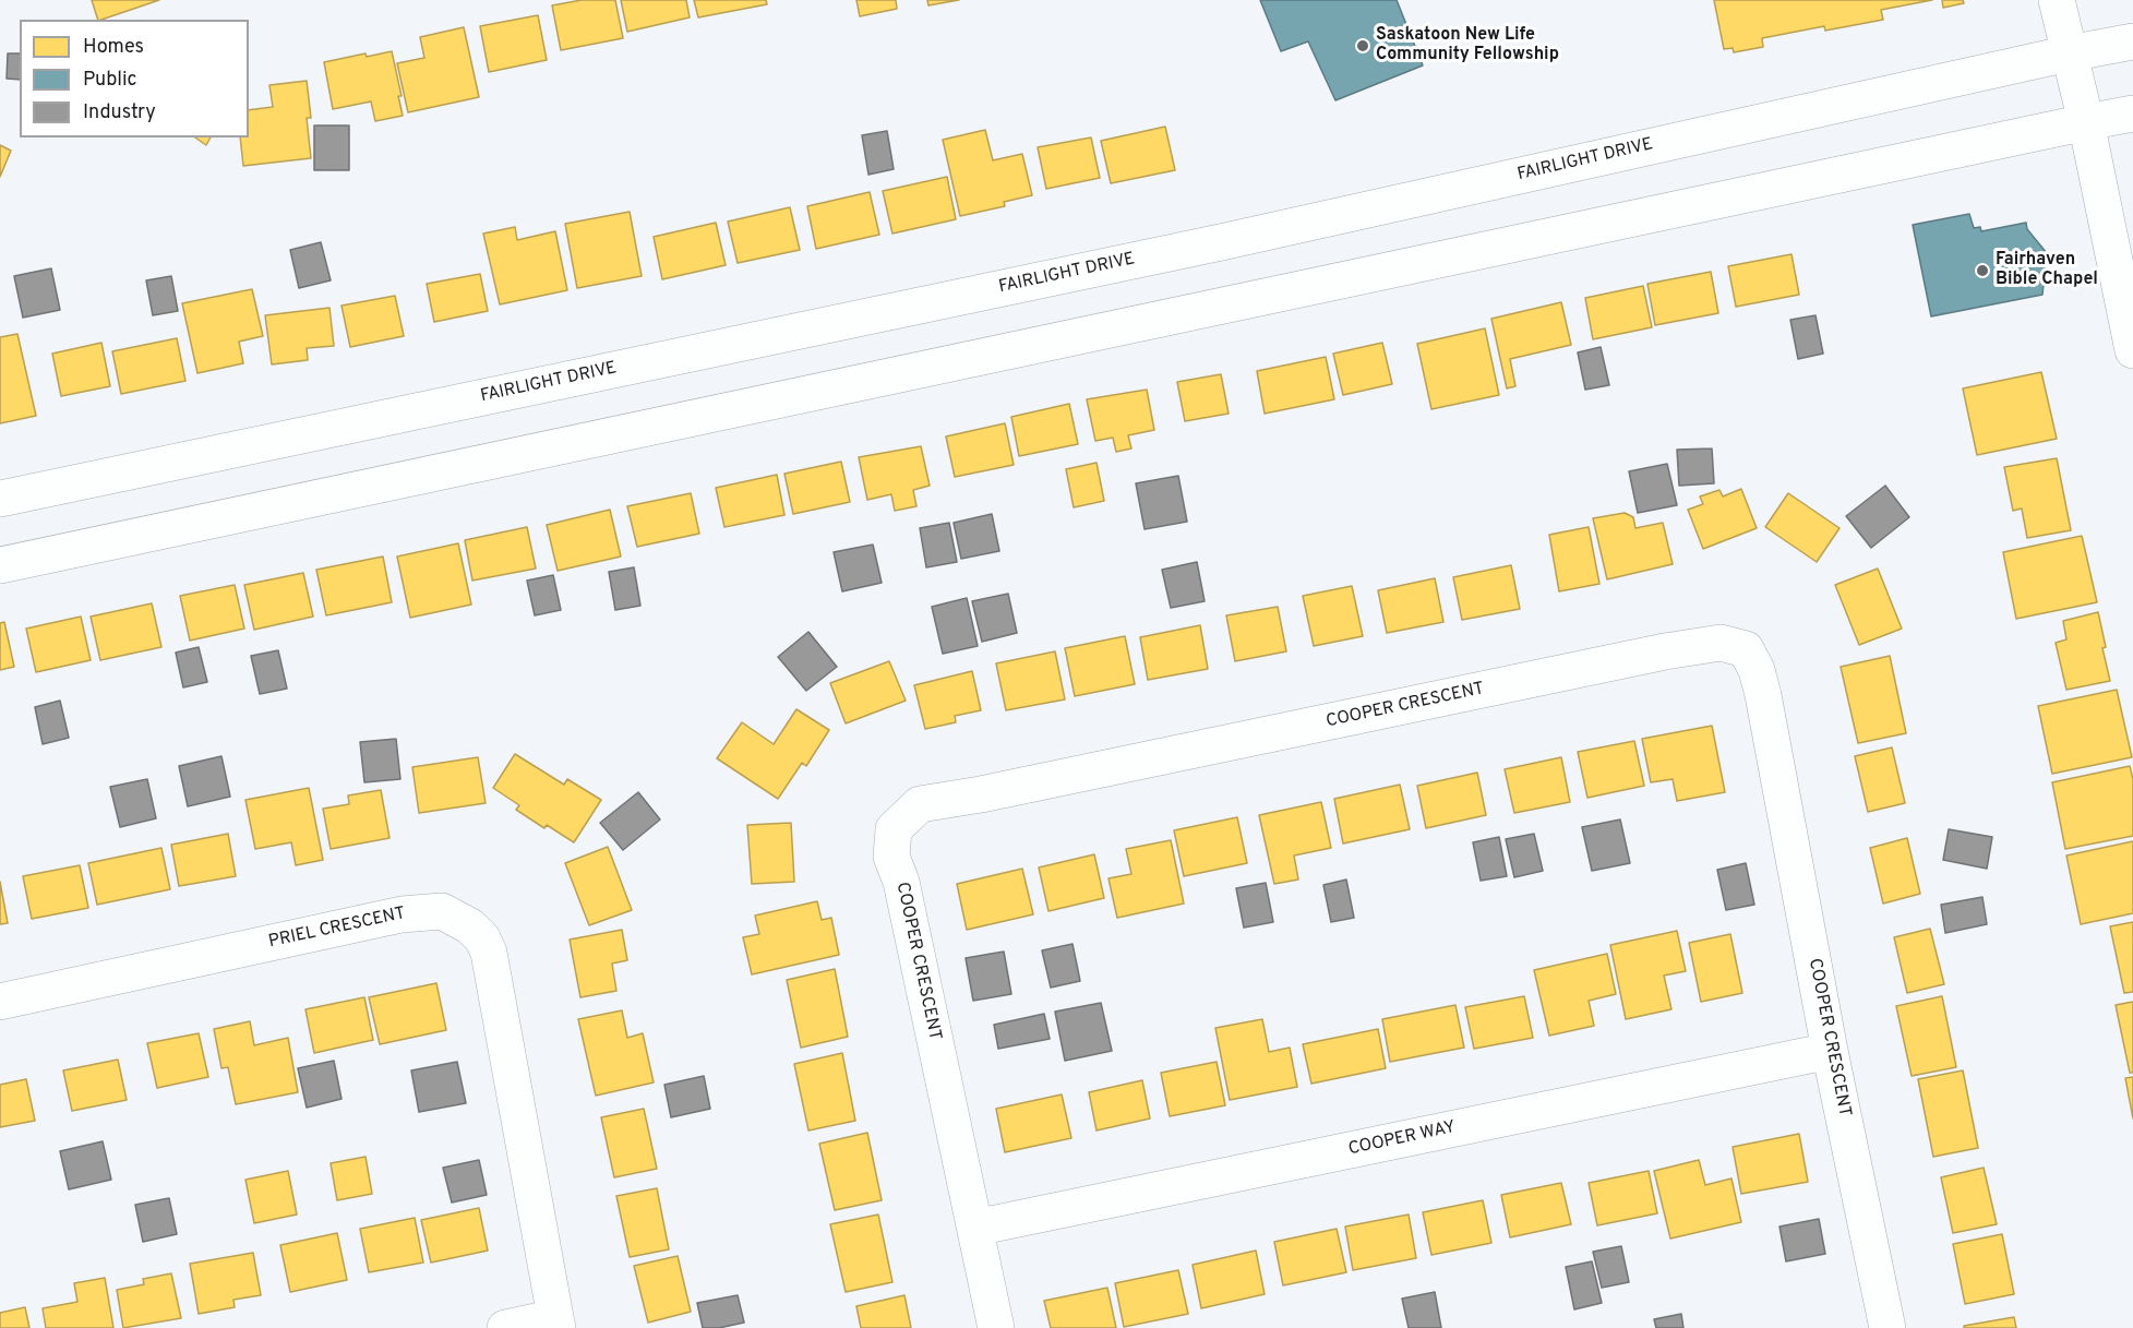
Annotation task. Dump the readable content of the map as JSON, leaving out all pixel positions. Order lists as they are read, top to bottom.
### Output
{
  "streets": {
    "main road": [
      "FAIRLIGHT DRIVE",
      "COOPER CRESCENT",
      "PRIEL CRESCENT",
      "COOPER WAY"
    ]
  },
  "crossings": [
    ["COOPER CRESCENT", "COOPER WAY"]
  ],
  "places": ["Saskatoon New Life Community Fellowship", "Fairhaven Bible Chapel"],
  "legend": ["Homes", "Public", "Industry"]
}
